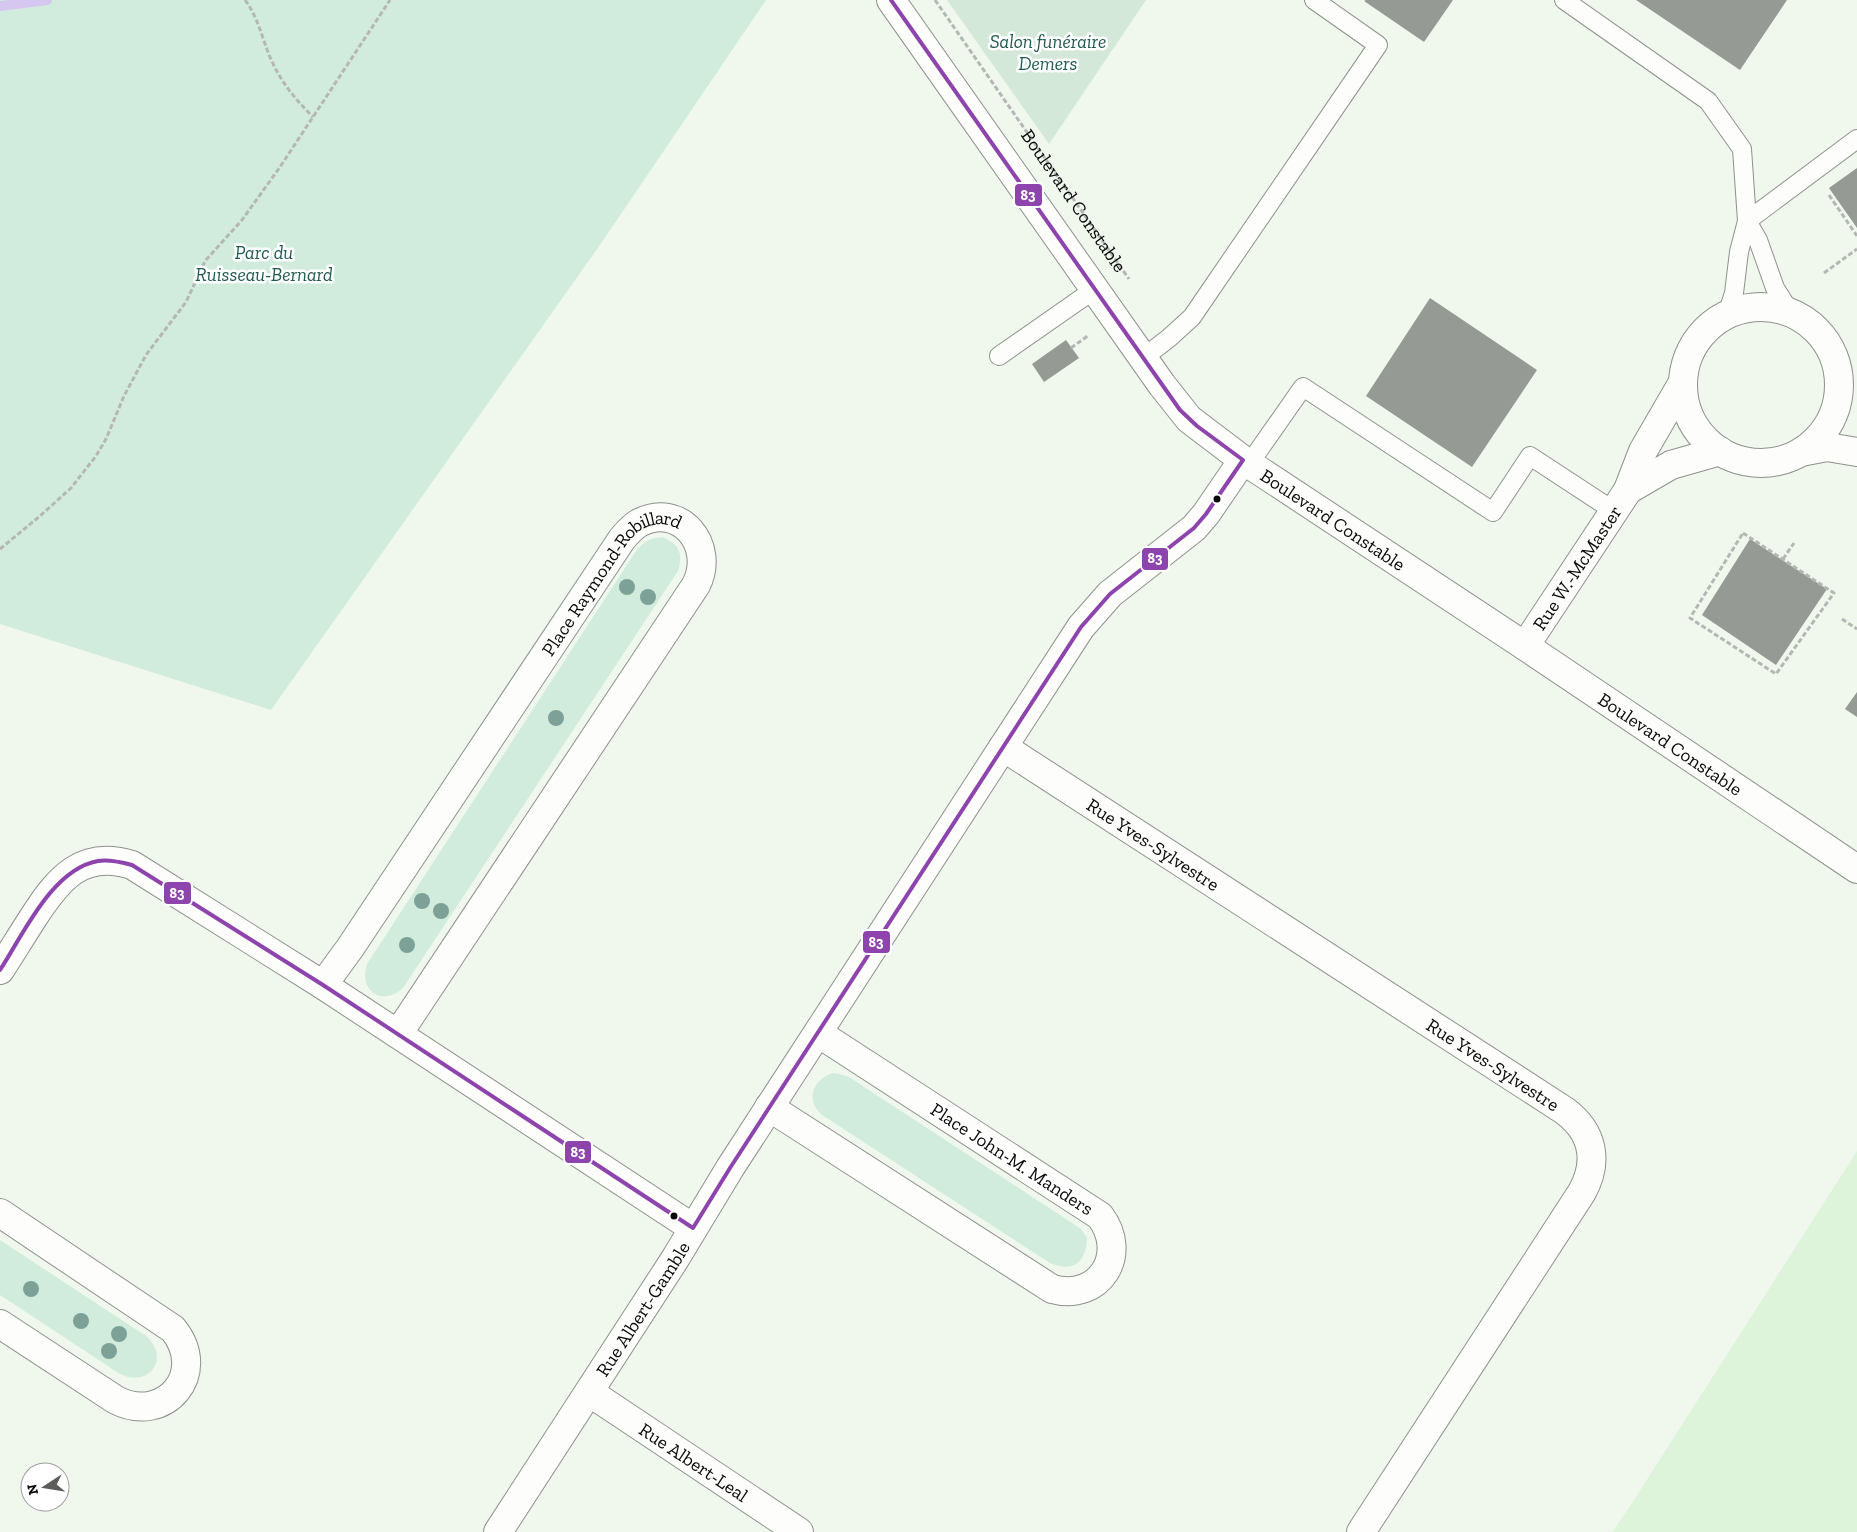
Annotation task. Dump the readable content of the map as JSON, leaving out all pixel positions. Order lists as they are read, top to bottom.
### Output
{
  "streets": {
    "street": [
      "Boulevard Constable",
      "Rue W.-McMaster",
      "Place Raymond-Robillard",
      "Rue Yves-Sylvestre",
      "Place John-M. Manders",
      "Rue Albert-Gamble",
      "Rue Albert-Leal"
    ]
  },
  "crossings": [
    ["Boulevard Constable", "Rue W.-McMaster"],
    ["Boulevard Constable", "Rue Albert-Gamble"],
    ["Rue Yves-Sylvestre", "Rue Albert-Gamble"],
    ["Place John-M. Manders", "Rue Albert-Gamble"],
    ["Rue Albert-Gamble", "Rue Albert-Leal"]
  ],
  "parks": ["Salon funéraire Demers", "Parc du Ruisseau-Bernard"],
  "lines": ["transit line 83"],
  "north": "left"
}
